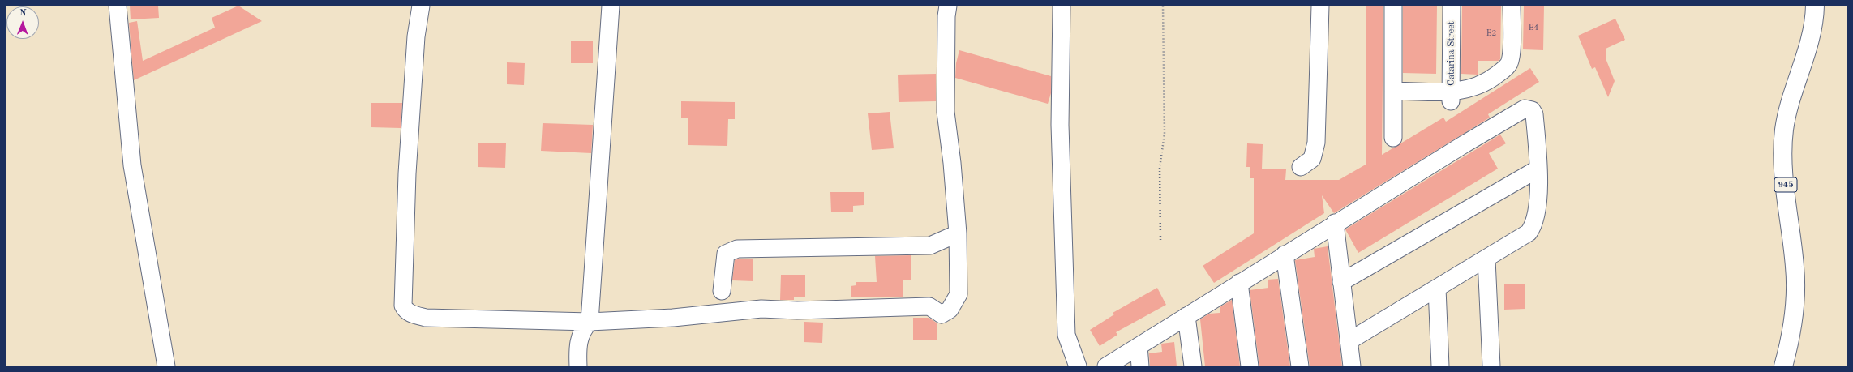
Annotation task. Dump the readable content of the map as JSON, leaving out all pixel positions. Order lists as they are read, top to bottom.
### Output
{
  "streets": {
    "main road": ["945"],
    "street": ["Catarina Street"]
  },
  "house_numbers": ["B4", "B2"],
  "north": "top"
}
